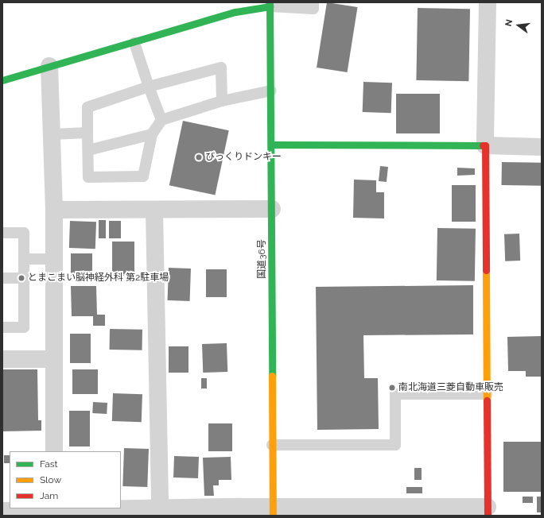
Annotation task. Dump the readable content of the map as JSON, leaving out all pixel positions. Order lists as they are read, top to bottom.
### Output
{
  "streets": {
    "main road": ["国道36号"]
  },
  "places": ["びっくりドンキー", "とまこまい脳神経外科 第2駐車場", "南北海道三菱自動車販売"],
  "legend": ["Fast", "Slow", "Jam"],
  "north": "left"
}
